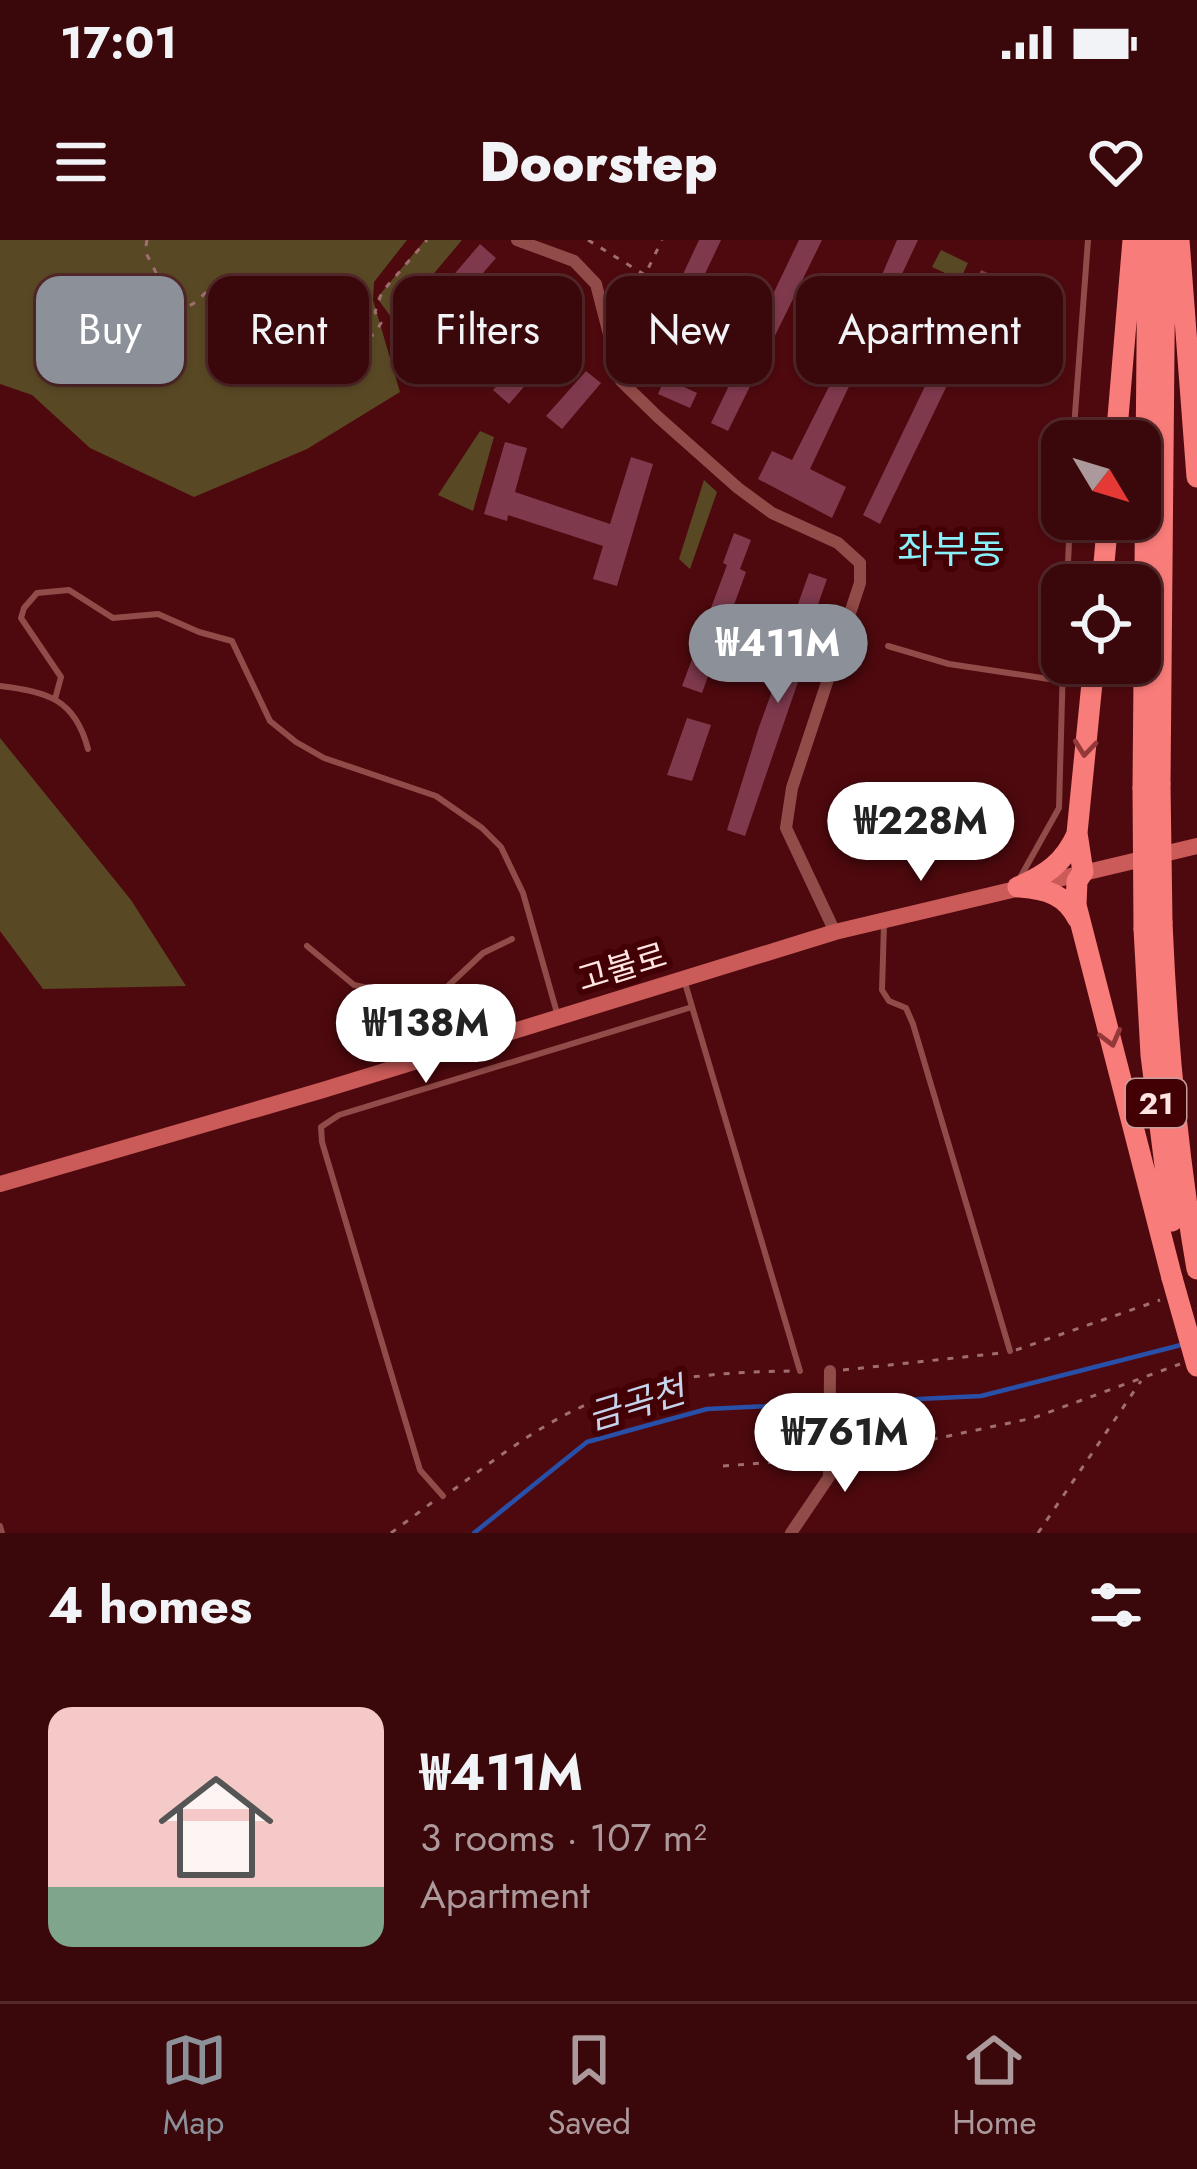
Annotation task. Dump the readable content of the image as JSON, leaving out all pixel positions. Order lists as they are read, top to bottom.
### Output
{
  "streets": {
    "highway": ["21"],
    "main road": ["고불로"]
  },
  "districts": ["좌부동"],
  "water": ["금곡천"],
  "north": "bottom right",
  "page": {
    "status": "17:01",
    "header": "Doorstep",
    "chip": [
      "Buy",
      "Rent",
      "Filters",
      "New",
      "Apartment"
    ],
    "price": [
      "₩411M",
      "₩228M",
      "₩138M",
      "₩761M"
    ],
    "heading": "4 homes",
    "list": [
      {
        "name": "₩411M",
        "note": "3 rooms · 107 m² · Apartment"
      }
    ],
    "tabs": ["Map", "Saved", "Home"]
  }
}
